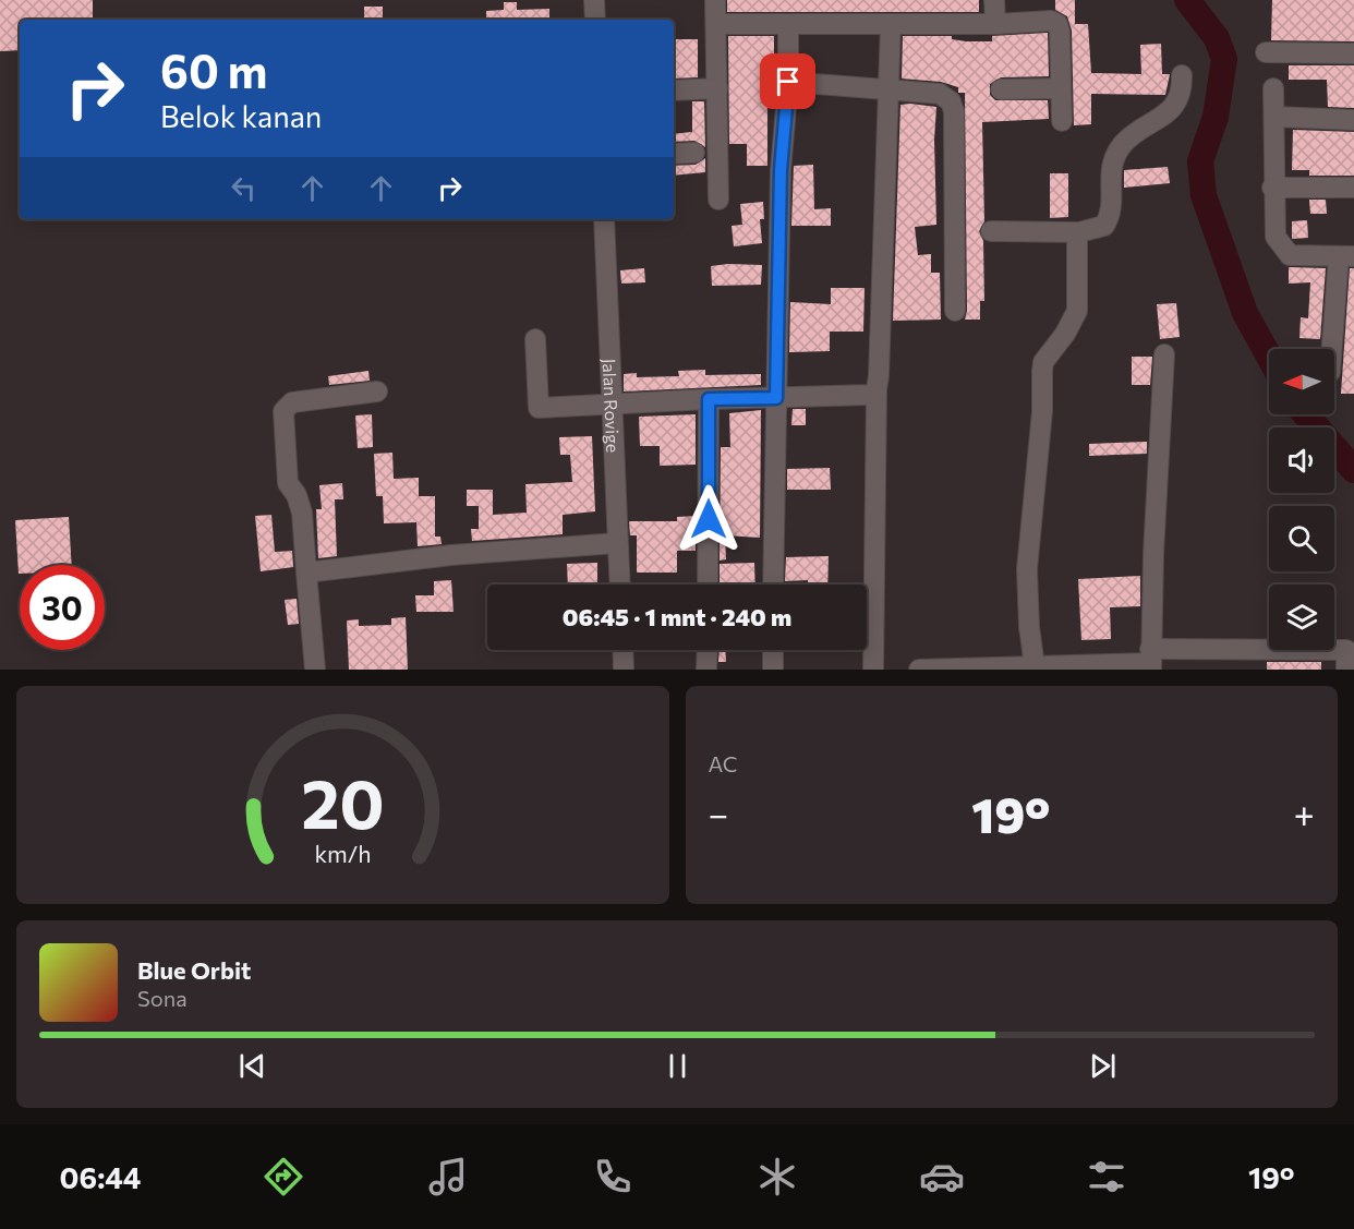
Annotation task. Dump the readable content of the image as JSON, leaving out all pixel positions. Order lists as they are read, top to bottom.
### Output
{
  "streets": {
    "street": ["Jalan Rovige"]
  },
  "north": "left",
  "page": {
    "turn": ["60 m", "Belok kanan"],
    "limit": "30",
    "trip": "06:45 · 1 mnt · 240 m",
    "tile": "AC",
    "heat": ["−", "19°", "+"],
    "song": ["Blue Orbit", "Sona"],
    "tabs": ["06:44", "19°"],
    "gauge": ["20", "km/h"]
  }
}
